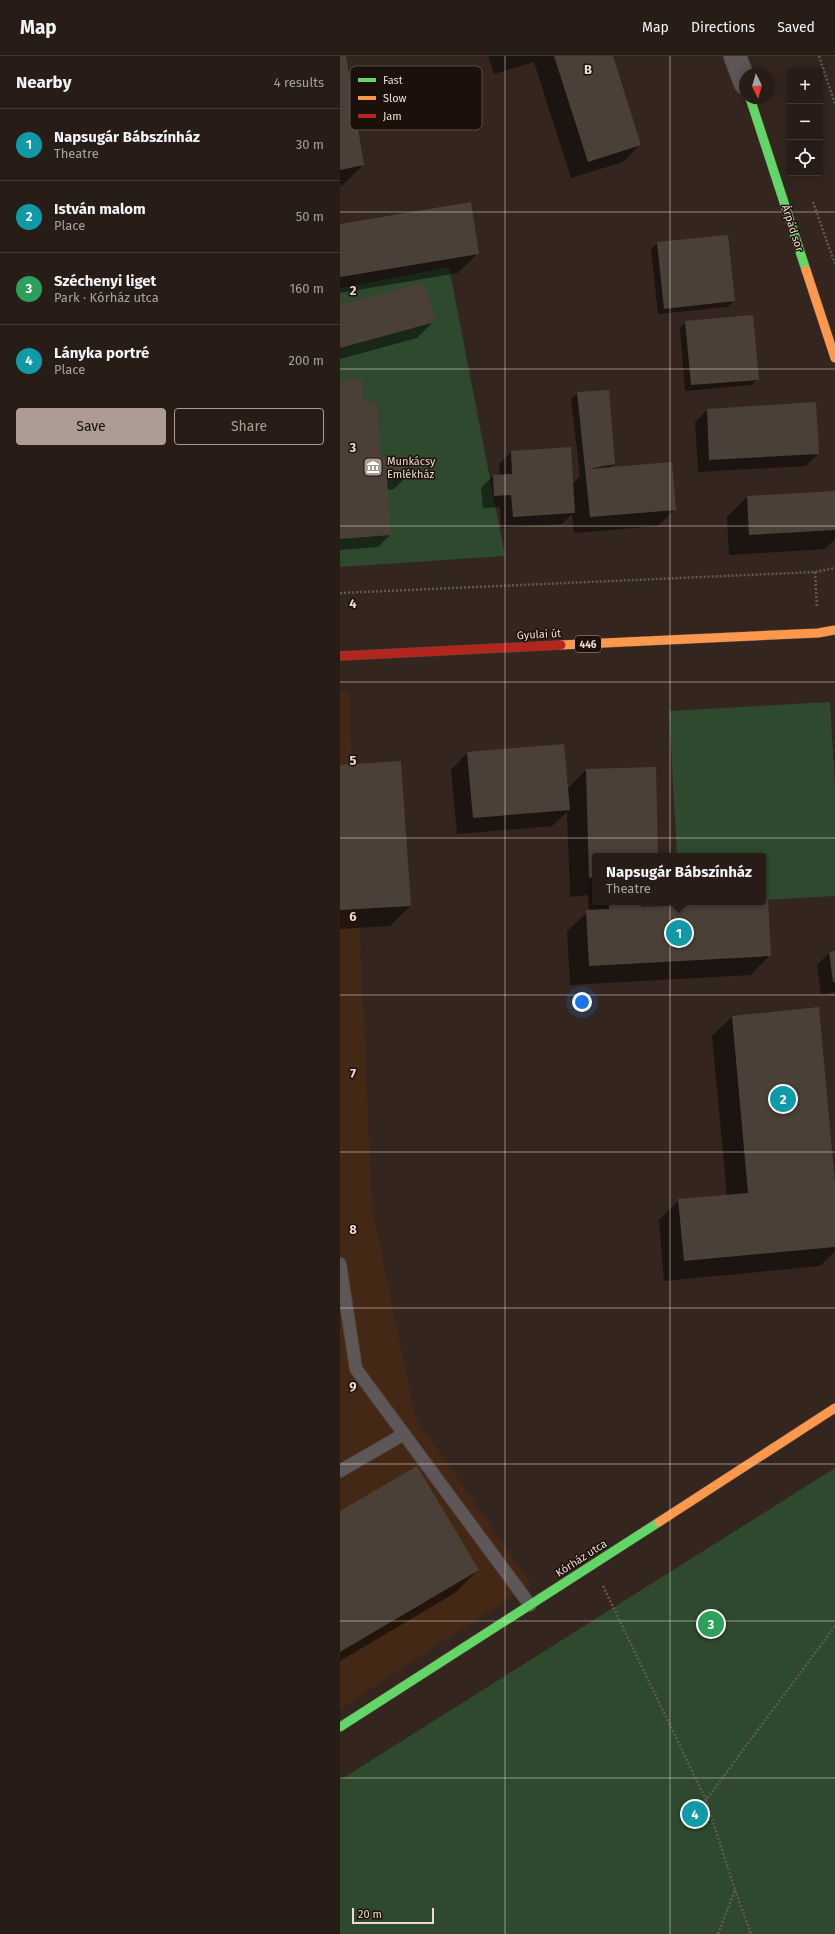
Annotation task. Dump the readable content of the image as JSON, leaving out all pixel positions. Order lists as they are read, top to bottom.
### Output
{
  "streets": {
    "street": [
      "Árpád sor",
      "Gyulai út",
      "446",
      "Kórház utca"
    ]
  },
  "places": {
    "museum": ["Munkácsy Emlékház"]
  },
  "legend": ["Fast", "Slow", "Jam"],
  "scale_bar": "20 m",
  "north": "bottom",
  "page": {
    "header": "Map",
    "nav": ["Map", "Directions", "Saved"],
    "heading": ["Nearby", "4 results"],
    "map_buttons": ["+", "−"],
    "list": [
      {
        "mark": "1",
        "name": "Napsugár Bábszínház",
        "note": "Theatre",
        "value": "30 m"
      },
      {
        "mark": "2",
        "name": "István malom",
        "note": "Place",
        "value": "50 m"
      },
      {
        "mark": "3",
        "name": "Széchenyi liget",
        "note": "Park · Kórház utca",
        "value": "160 m"
      },
      {
        "mark": "4",
        "name": "Lányka portré",
        "note": "Place",
        "value": "200 m"
      }
    ],
    "buttons": ["Save", "Share"],
    "popup": ["Napsugár Bábszínház", "Theatre"],
    "pins": [
      "1",
      "2",
      "3",
      "4"
    ],
    "scale": "20 m"
  },
  "grid": {
    "columns": ["B"],
    "rows": [
      "2",
      "3",
      "4",
      "5",
      "6",
      "7",
      "8",
      "9"
    ]
  }
}
